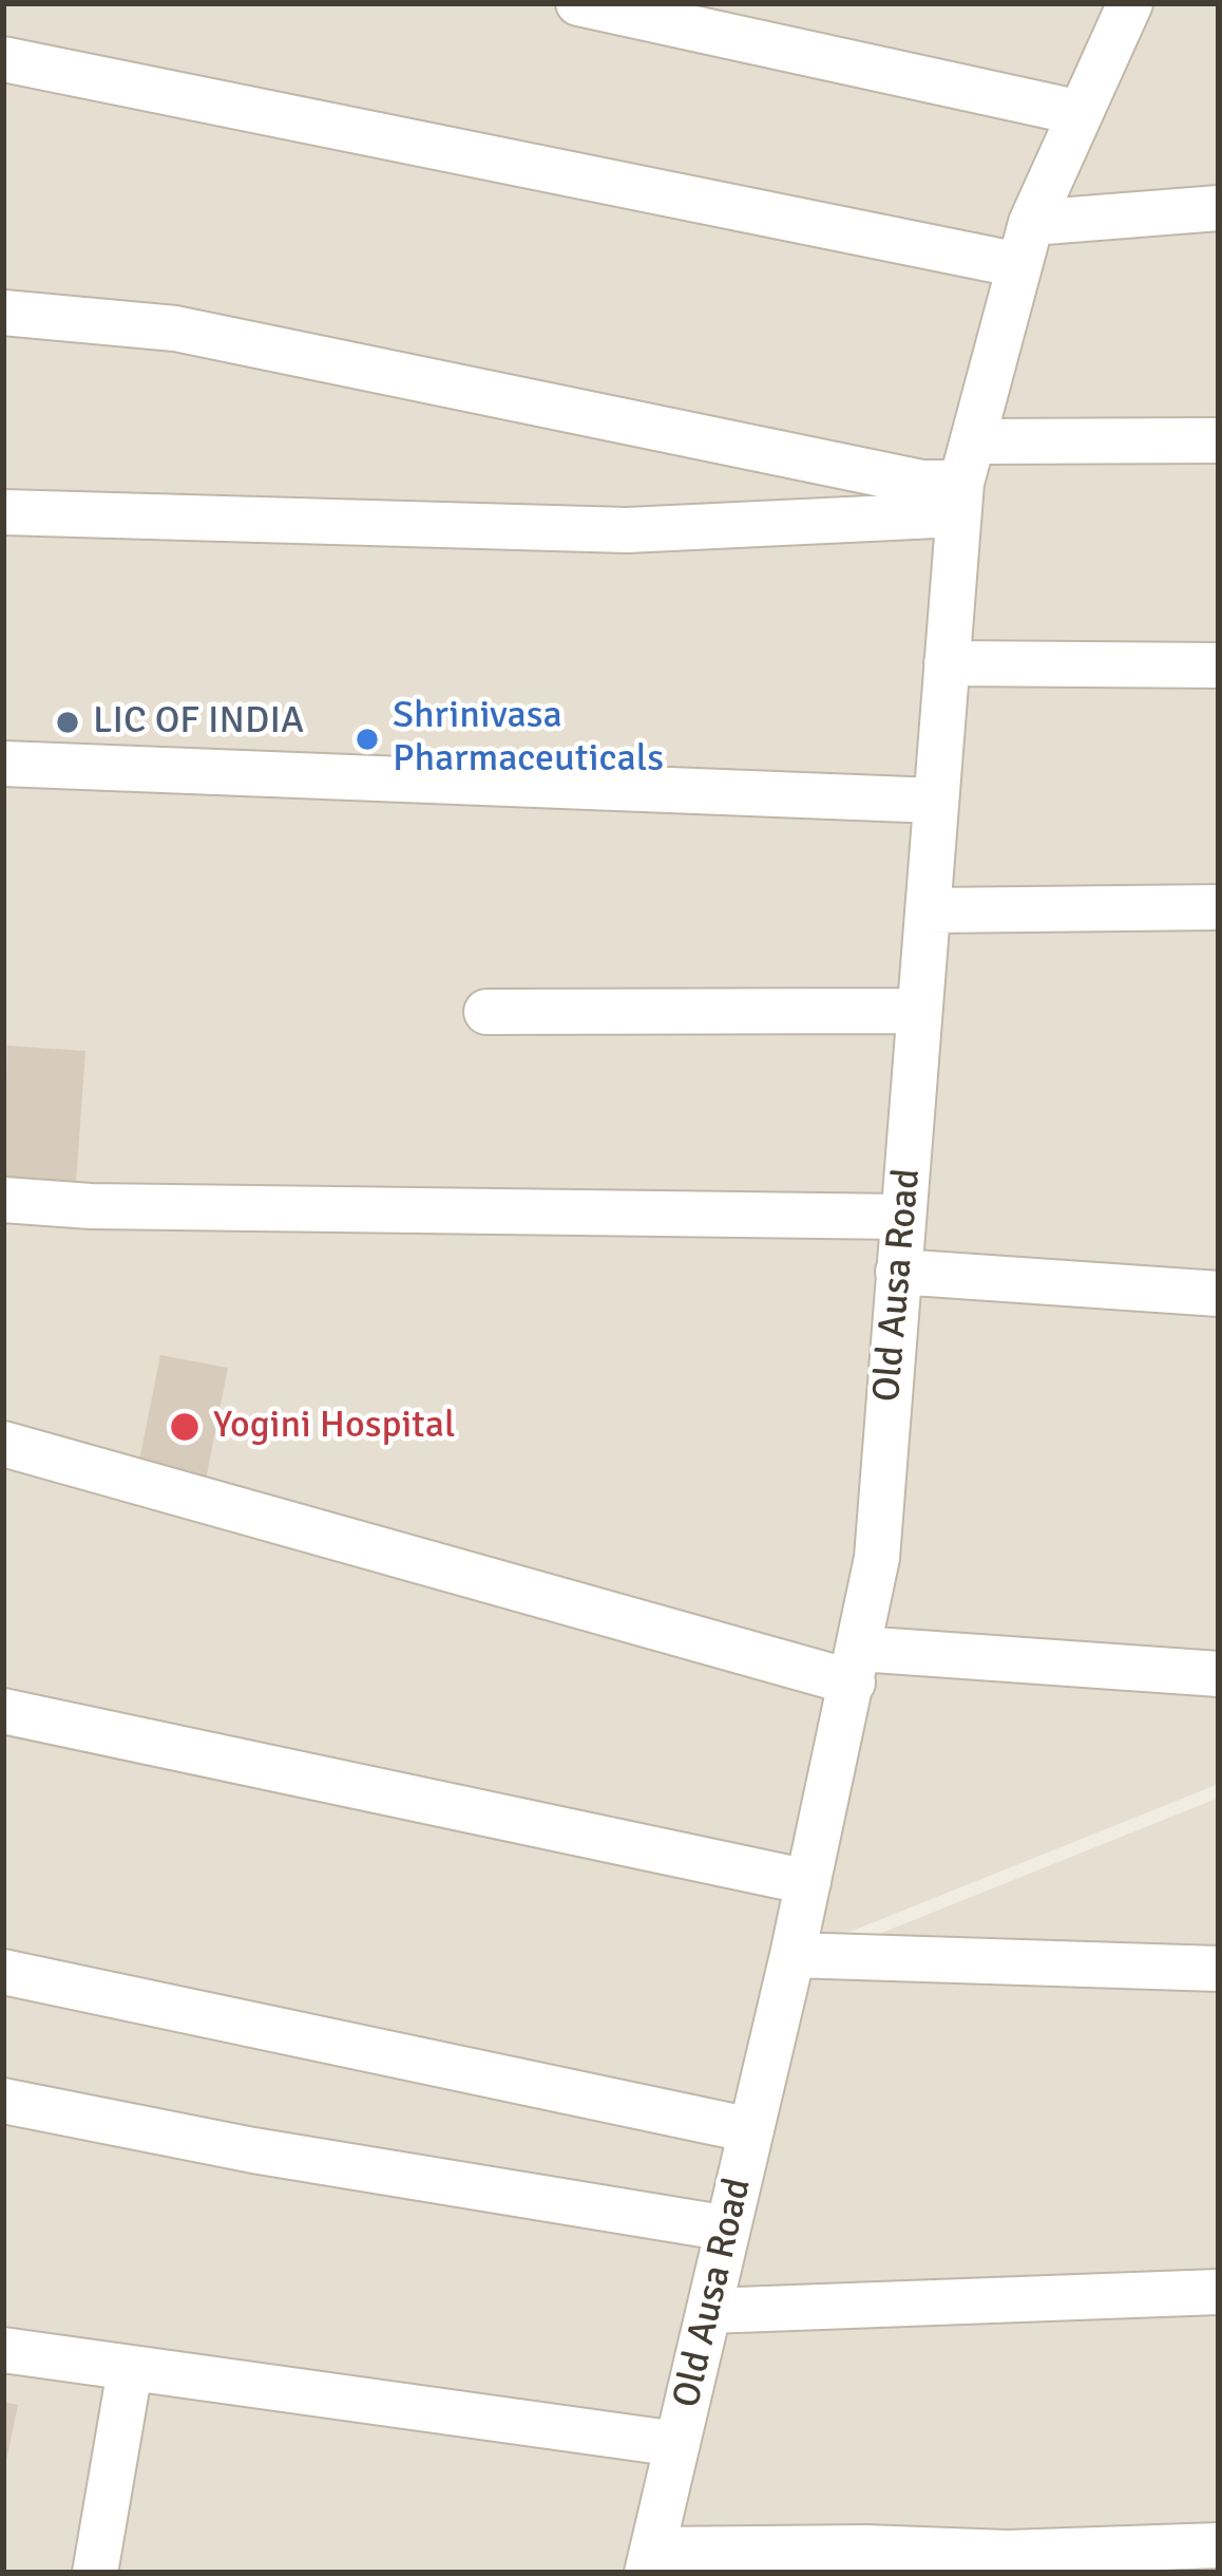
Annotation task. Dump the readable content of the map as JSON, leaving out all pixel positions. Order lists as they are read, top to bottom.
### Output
{
  "streets": {
    "street": ["Old Ausa Road"]
  },
  "places": ["LIC OF INDIA", "Shrinivasa Pharmaceuticals", "Yogini Hospital"]
}
